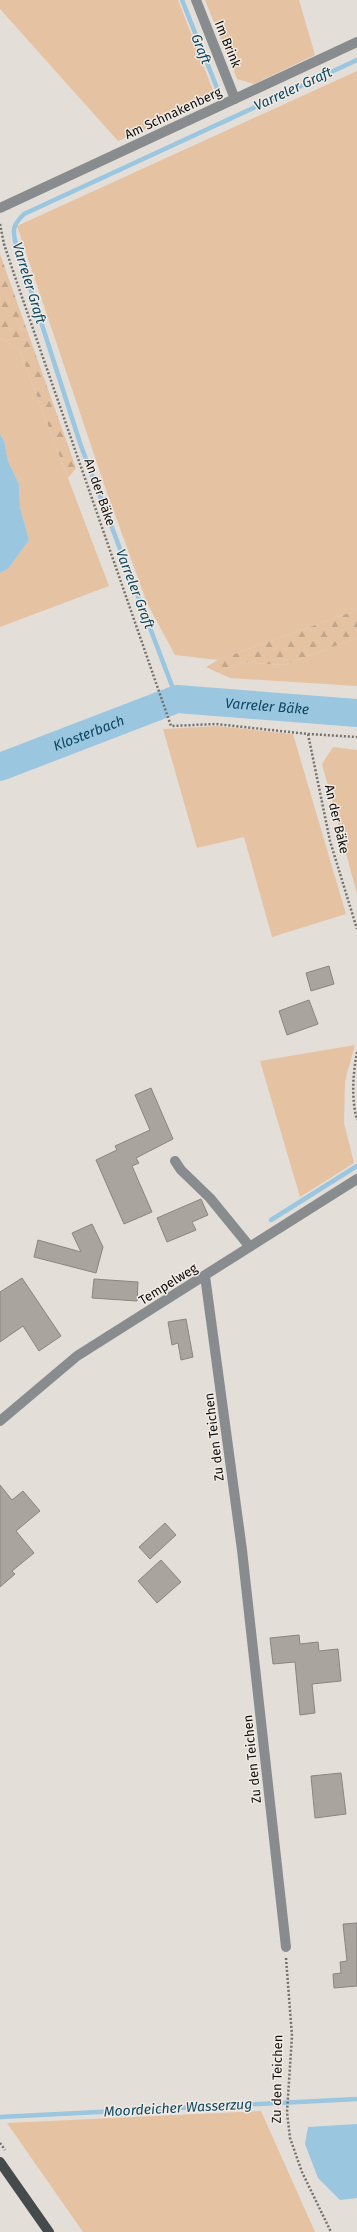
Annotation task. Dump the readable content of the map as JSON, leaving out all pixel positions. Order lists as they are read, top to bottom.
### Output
{
  "streets": {
    "street": [
      "Im Brink",
      "Am Schnakenberg",
      "Tempelweg",
      "Zu den Teichen"
    ],
    "path": ["An der Bäke"]
  },
  "crossings": [
    ["Im Brink", "Am Schnakenberg"],
    ["Tempelweg", "Zu den Teichen"]
  ],
  "water": [
    "Graft",
    "Varreler Graft",
    "Varreler Bäke",
    "Klosterbach",
    "Moordeicher Wasserzug"
  ]
}
